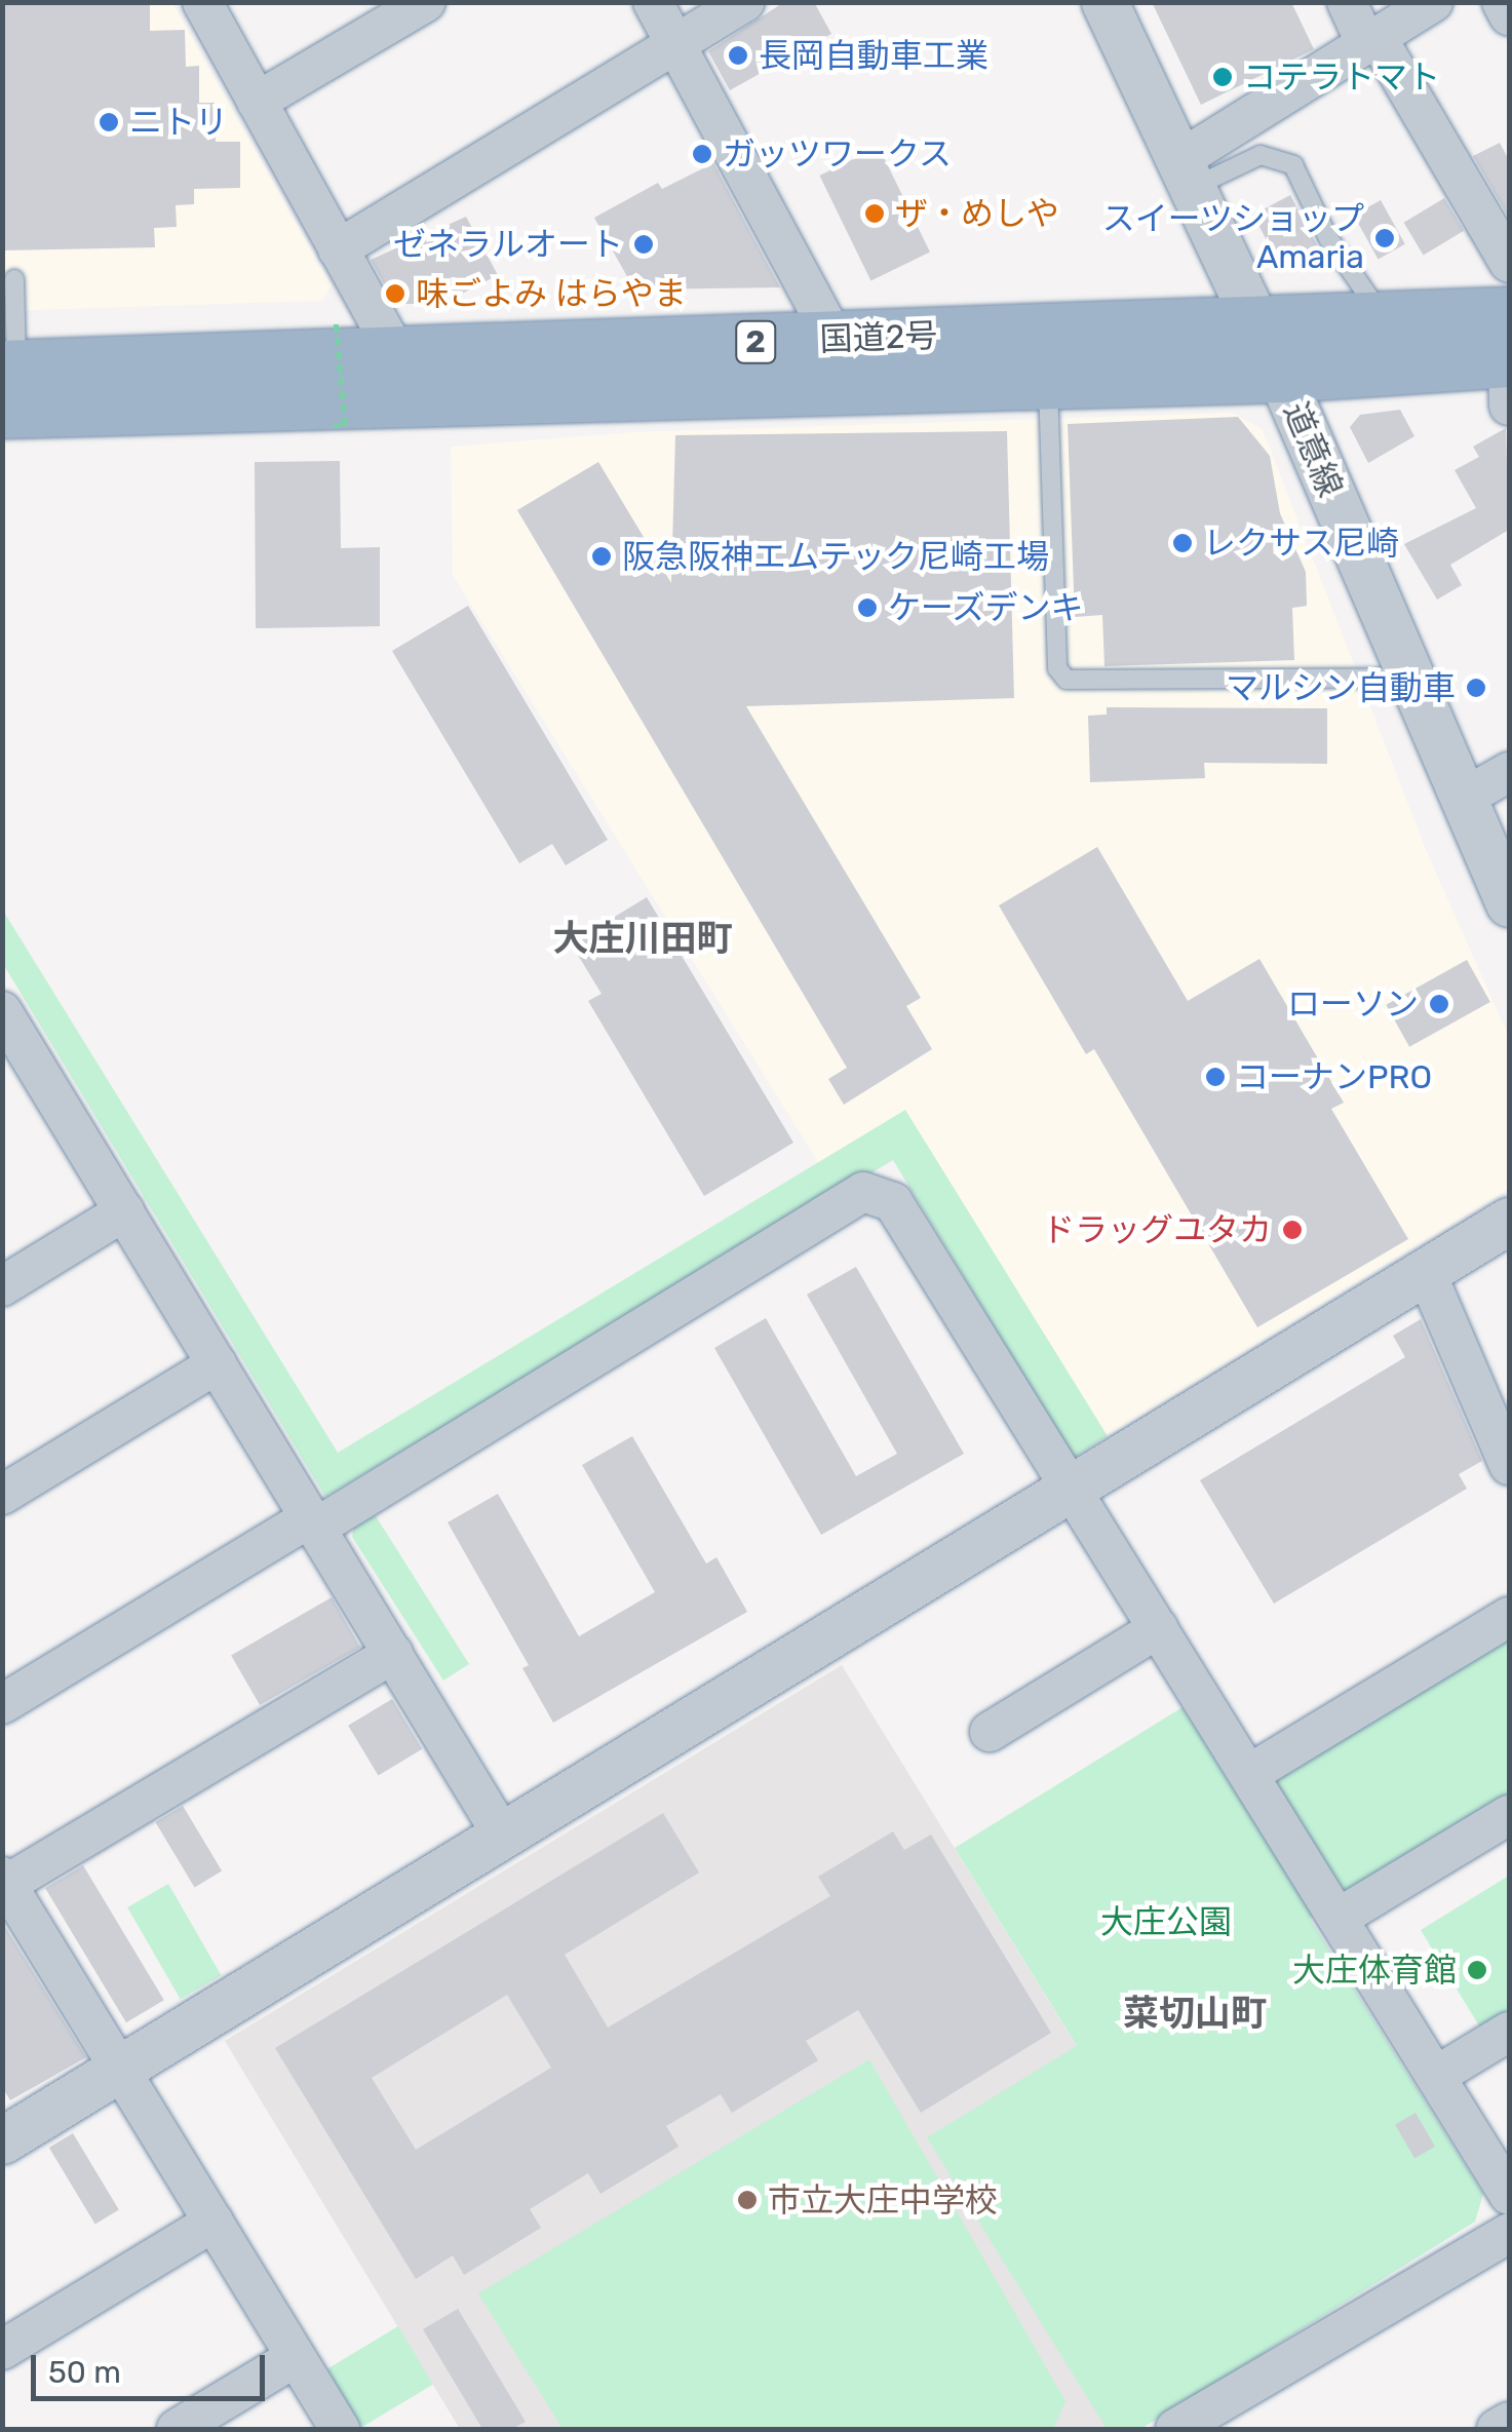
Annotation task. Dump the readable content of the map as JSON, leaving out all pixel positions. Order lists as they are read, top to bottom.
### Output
{
  "streets": {
    "highway": ["国道2号", "2"],
    "street": ["道意線"]
  },
  "crossings": [
    ["国道2号", "道意線"]
  ],
  "districts": ["大庄川田町", "菜切山町"],
  "parks": ["大庄公園"],
  "places": [
    "長岡自動車工業",
    "コテラトマト",
    "ニトリ",
    "ガッツワークス",
    "ザ・めしや",
    "スイーツショップ Amaria",
    "ゼネラルオート",
    "味ごよみ はらやま",
    "レクサス尼崎",
    "阪急阪神エムテック尼崎工場",
    "ケーズデンキ",
    "マルシン自動車",
    "ローソン",
    "コーナンPRO",
    "ドラッグユタカ",
    "大庄体育館",
    "市立大庄中学校"
  ],
  "scale_bar": "50 m"
}
